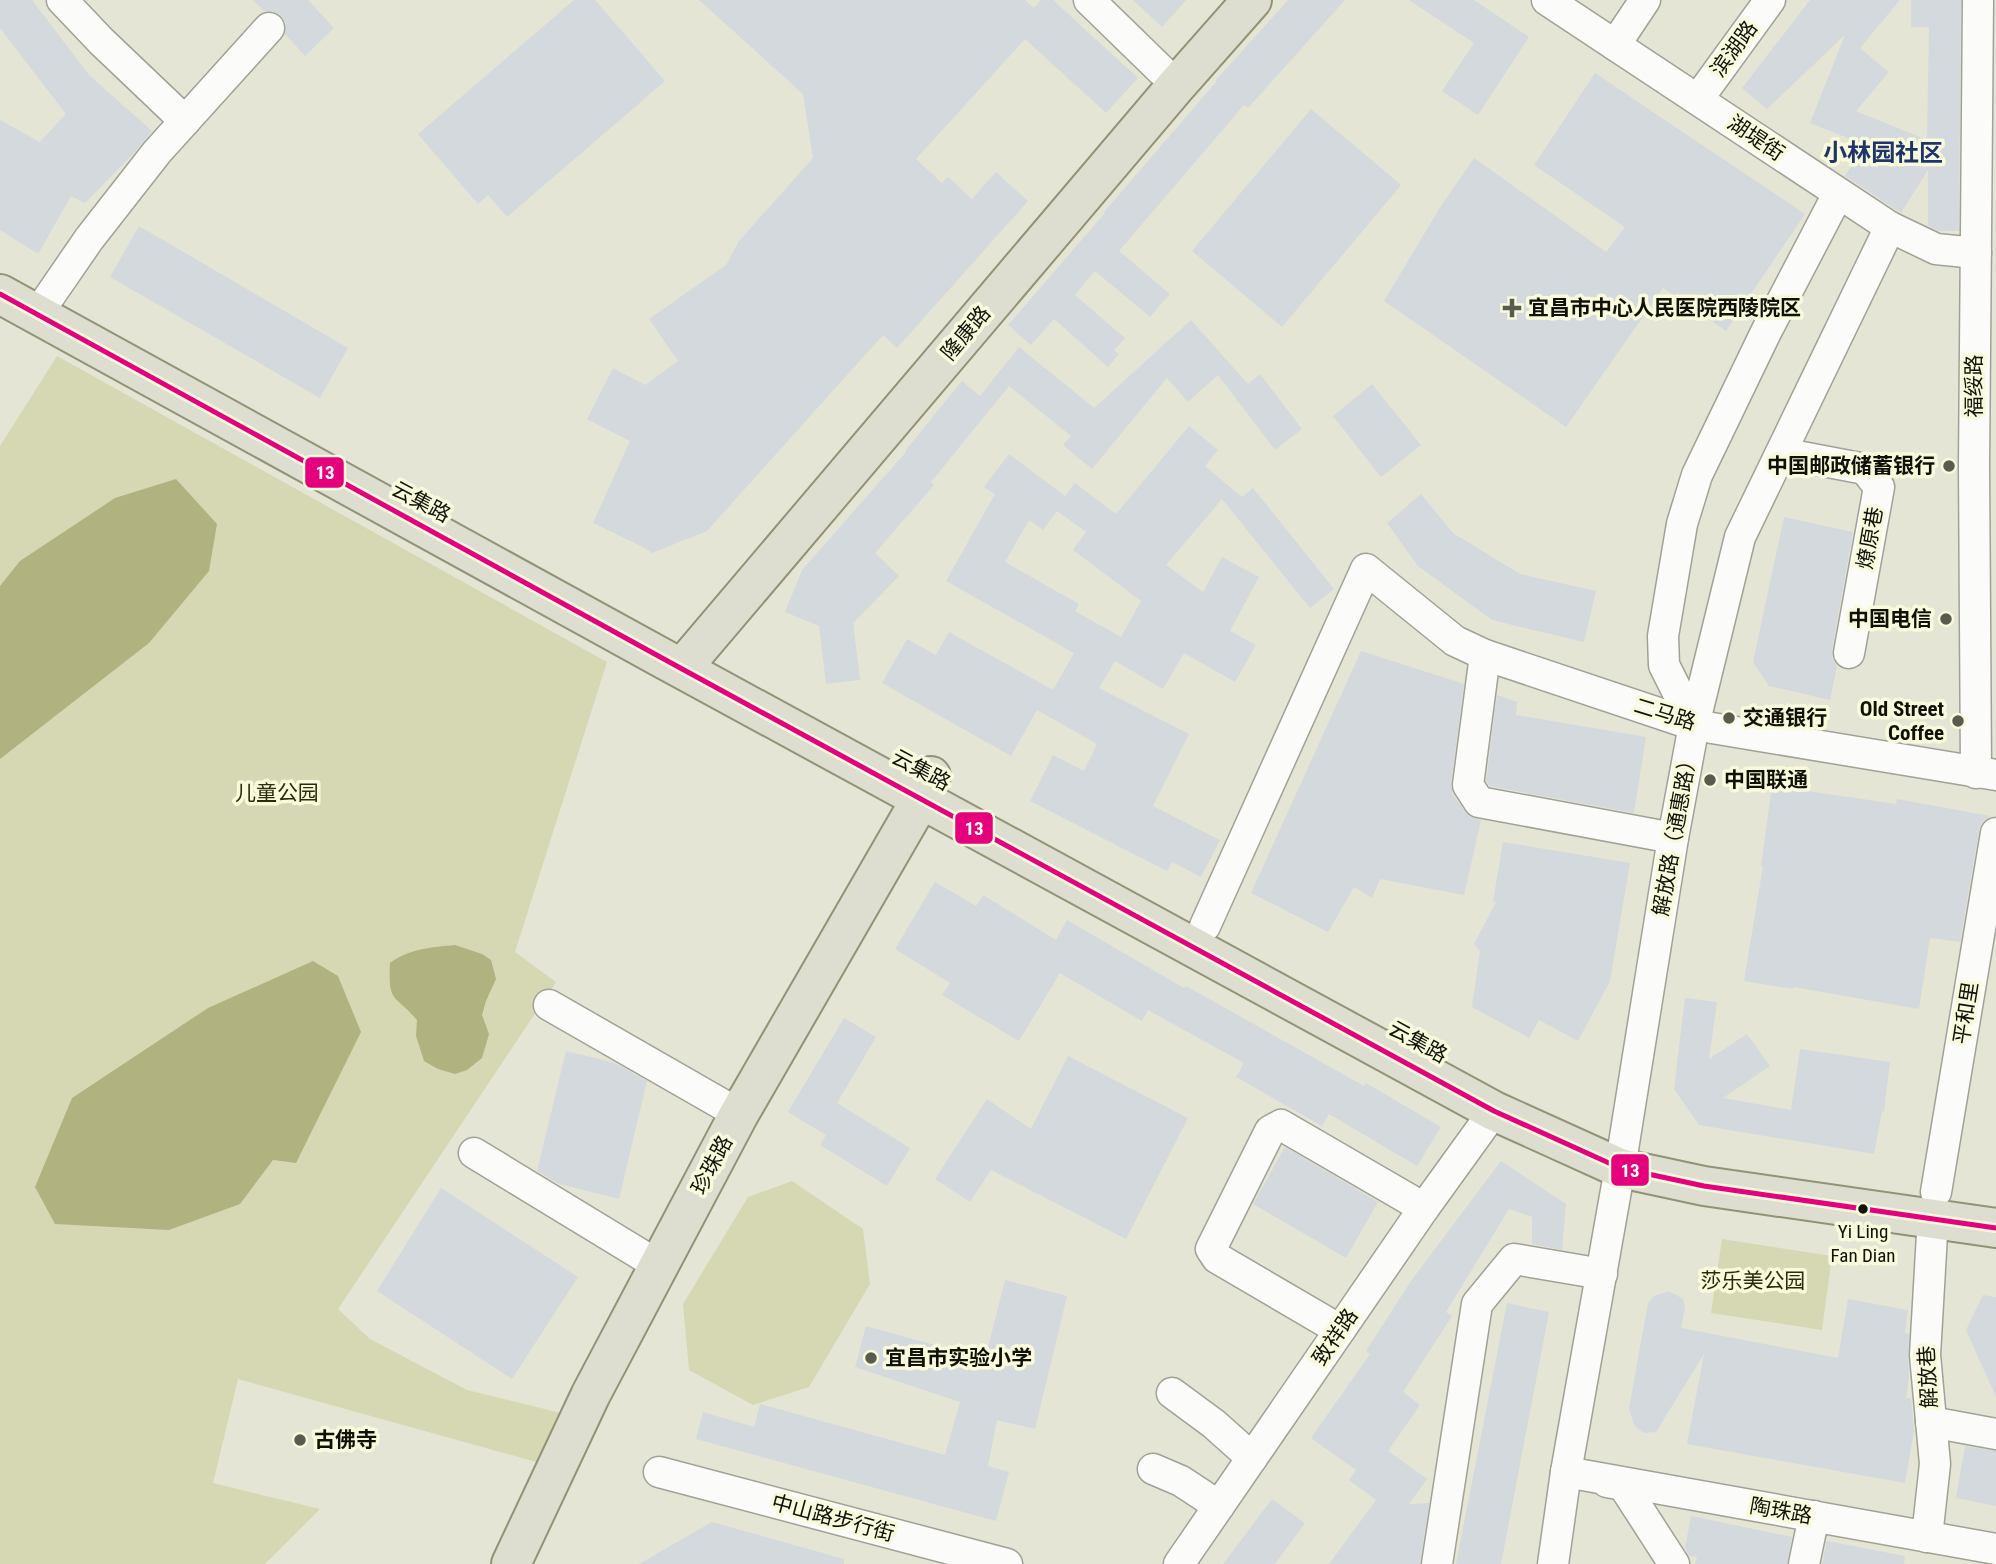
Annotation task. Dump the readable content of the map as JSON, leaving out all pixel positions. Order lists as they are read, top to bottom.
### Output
{
  "streets": {
    "main road": ["隆康路", "云集路", "珍珠路"],
    "street": [
      "滨湖路",
      "湖堤街",
      "福绥路",
      "燎原巷",
      "二马路",
      "解放路（通惠路）",
      "平和里",
      "致祥路",
      "解放巷",
      "陶珠路",
      "中山路步行街"
    ]
  },
  "crossings": [
    ["滨湖路", "湖堤街"],
    ["湖堤街", "福绥路"],
    ["湖堤街", "解放路（通惠路）"],
    ["隆康路", "云集路"],
    ["福绥路", "二马路"],
    ["云集路", "二马路"],
    ["云集路", "解放路（通惠路）"],
    ["云集路", "平和里"],
    ["云集路", "珍珠路"],
    ["云集路", "致祥路"],
    ["云集路", "解放巷"],
    ["燎原巷", "解放路（通惠路）"],
    ["二马路", "解放路（通惠路）"],
    ["解放路（通惠路）", "陶珠路"],
    ["平和里", "解放巷"],
    ["解放巷", "陶珠路"]
  ],
  "districts": ["小林园社区"],
  "parks": ["儿童公园", "莎乐美公园"],
  "places": {
    "health": ["宜昌市中心人民医院西陵院区"],
    "other": [
      "中国邮政储蓄银行",
      "中国电信",
      "交通银行",
      "Old Street Coffee",
      "中国联通",
      "Yi Ling Fan Dian",
      "宜昌市实验小学",
      "古佛寺"
    ]
  },
  "lines": ["transit line 13"]
}
